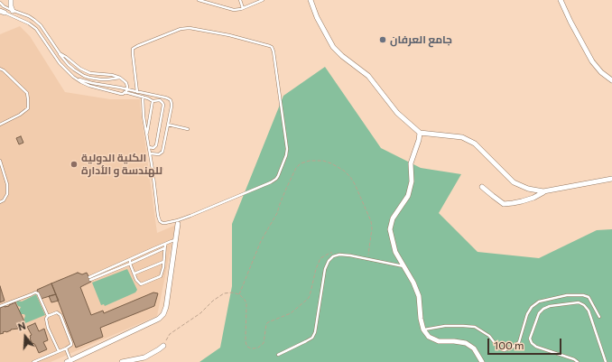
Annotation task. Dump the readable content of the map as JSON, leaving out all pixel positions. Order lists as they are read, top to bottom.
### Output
{
  "places": ["جامع العرفان", "الكلية الدولية للهندسة و الأدارة"],
  "scale_bar": "100 m",
  "north": "top"
}
